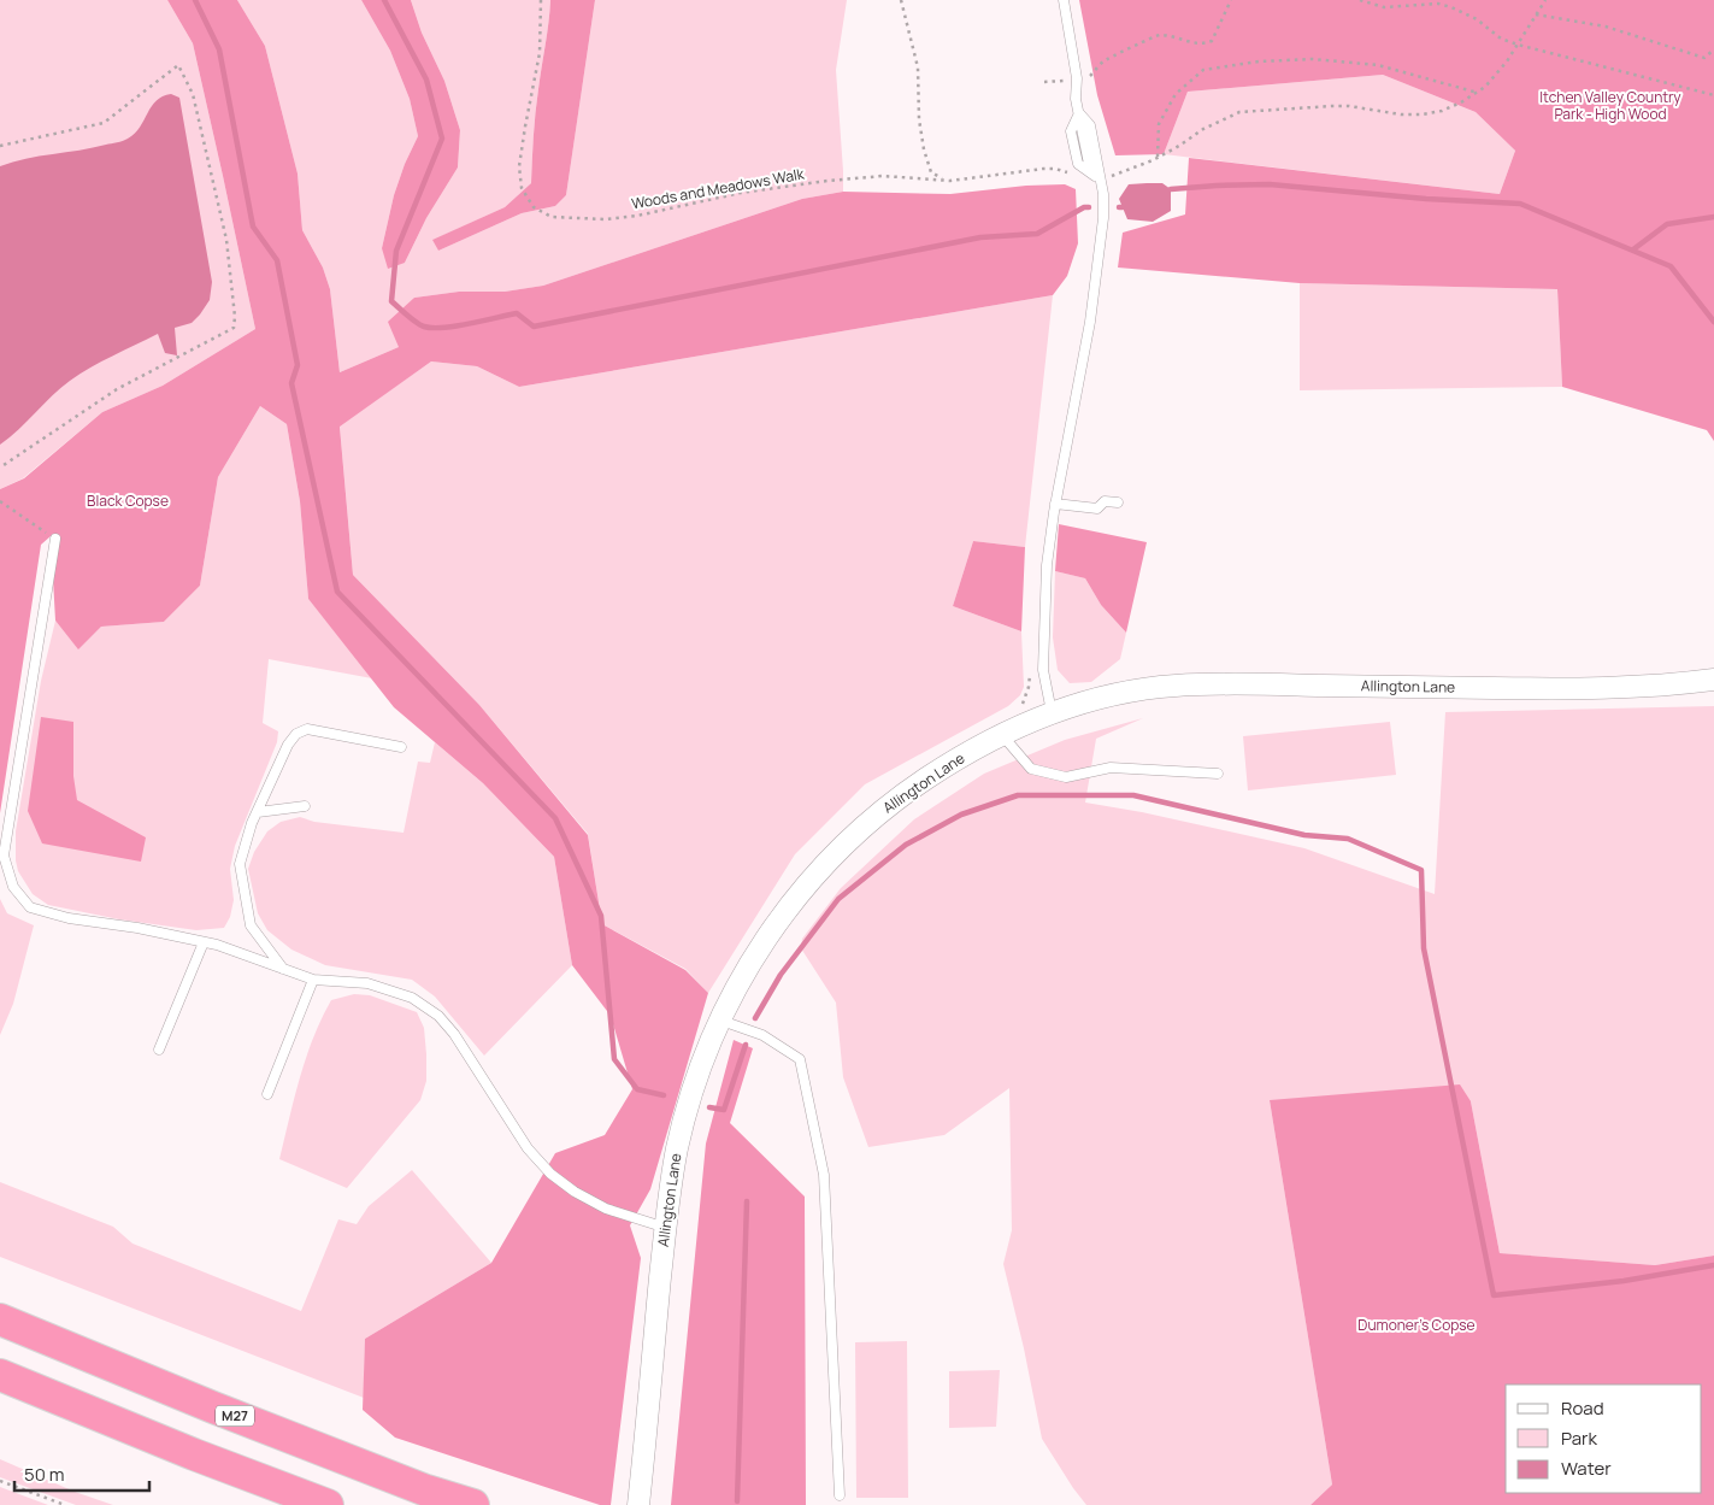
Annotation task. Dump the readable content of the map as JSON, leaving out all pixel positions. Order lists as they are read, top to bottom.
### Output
{
  "streets": {
    "highway": ["M27"],
    "street": ["Allington Lane"],
    "path": ["Woods and Meadows Walk"]
  },
  "parks": ["Itchen Valley Country Park - High Wood", "Black Copse", "Dumoner's Copse"],
  "legend": ["Road", "Park", "Water"],
  "scale_bar": "50 m"
}
